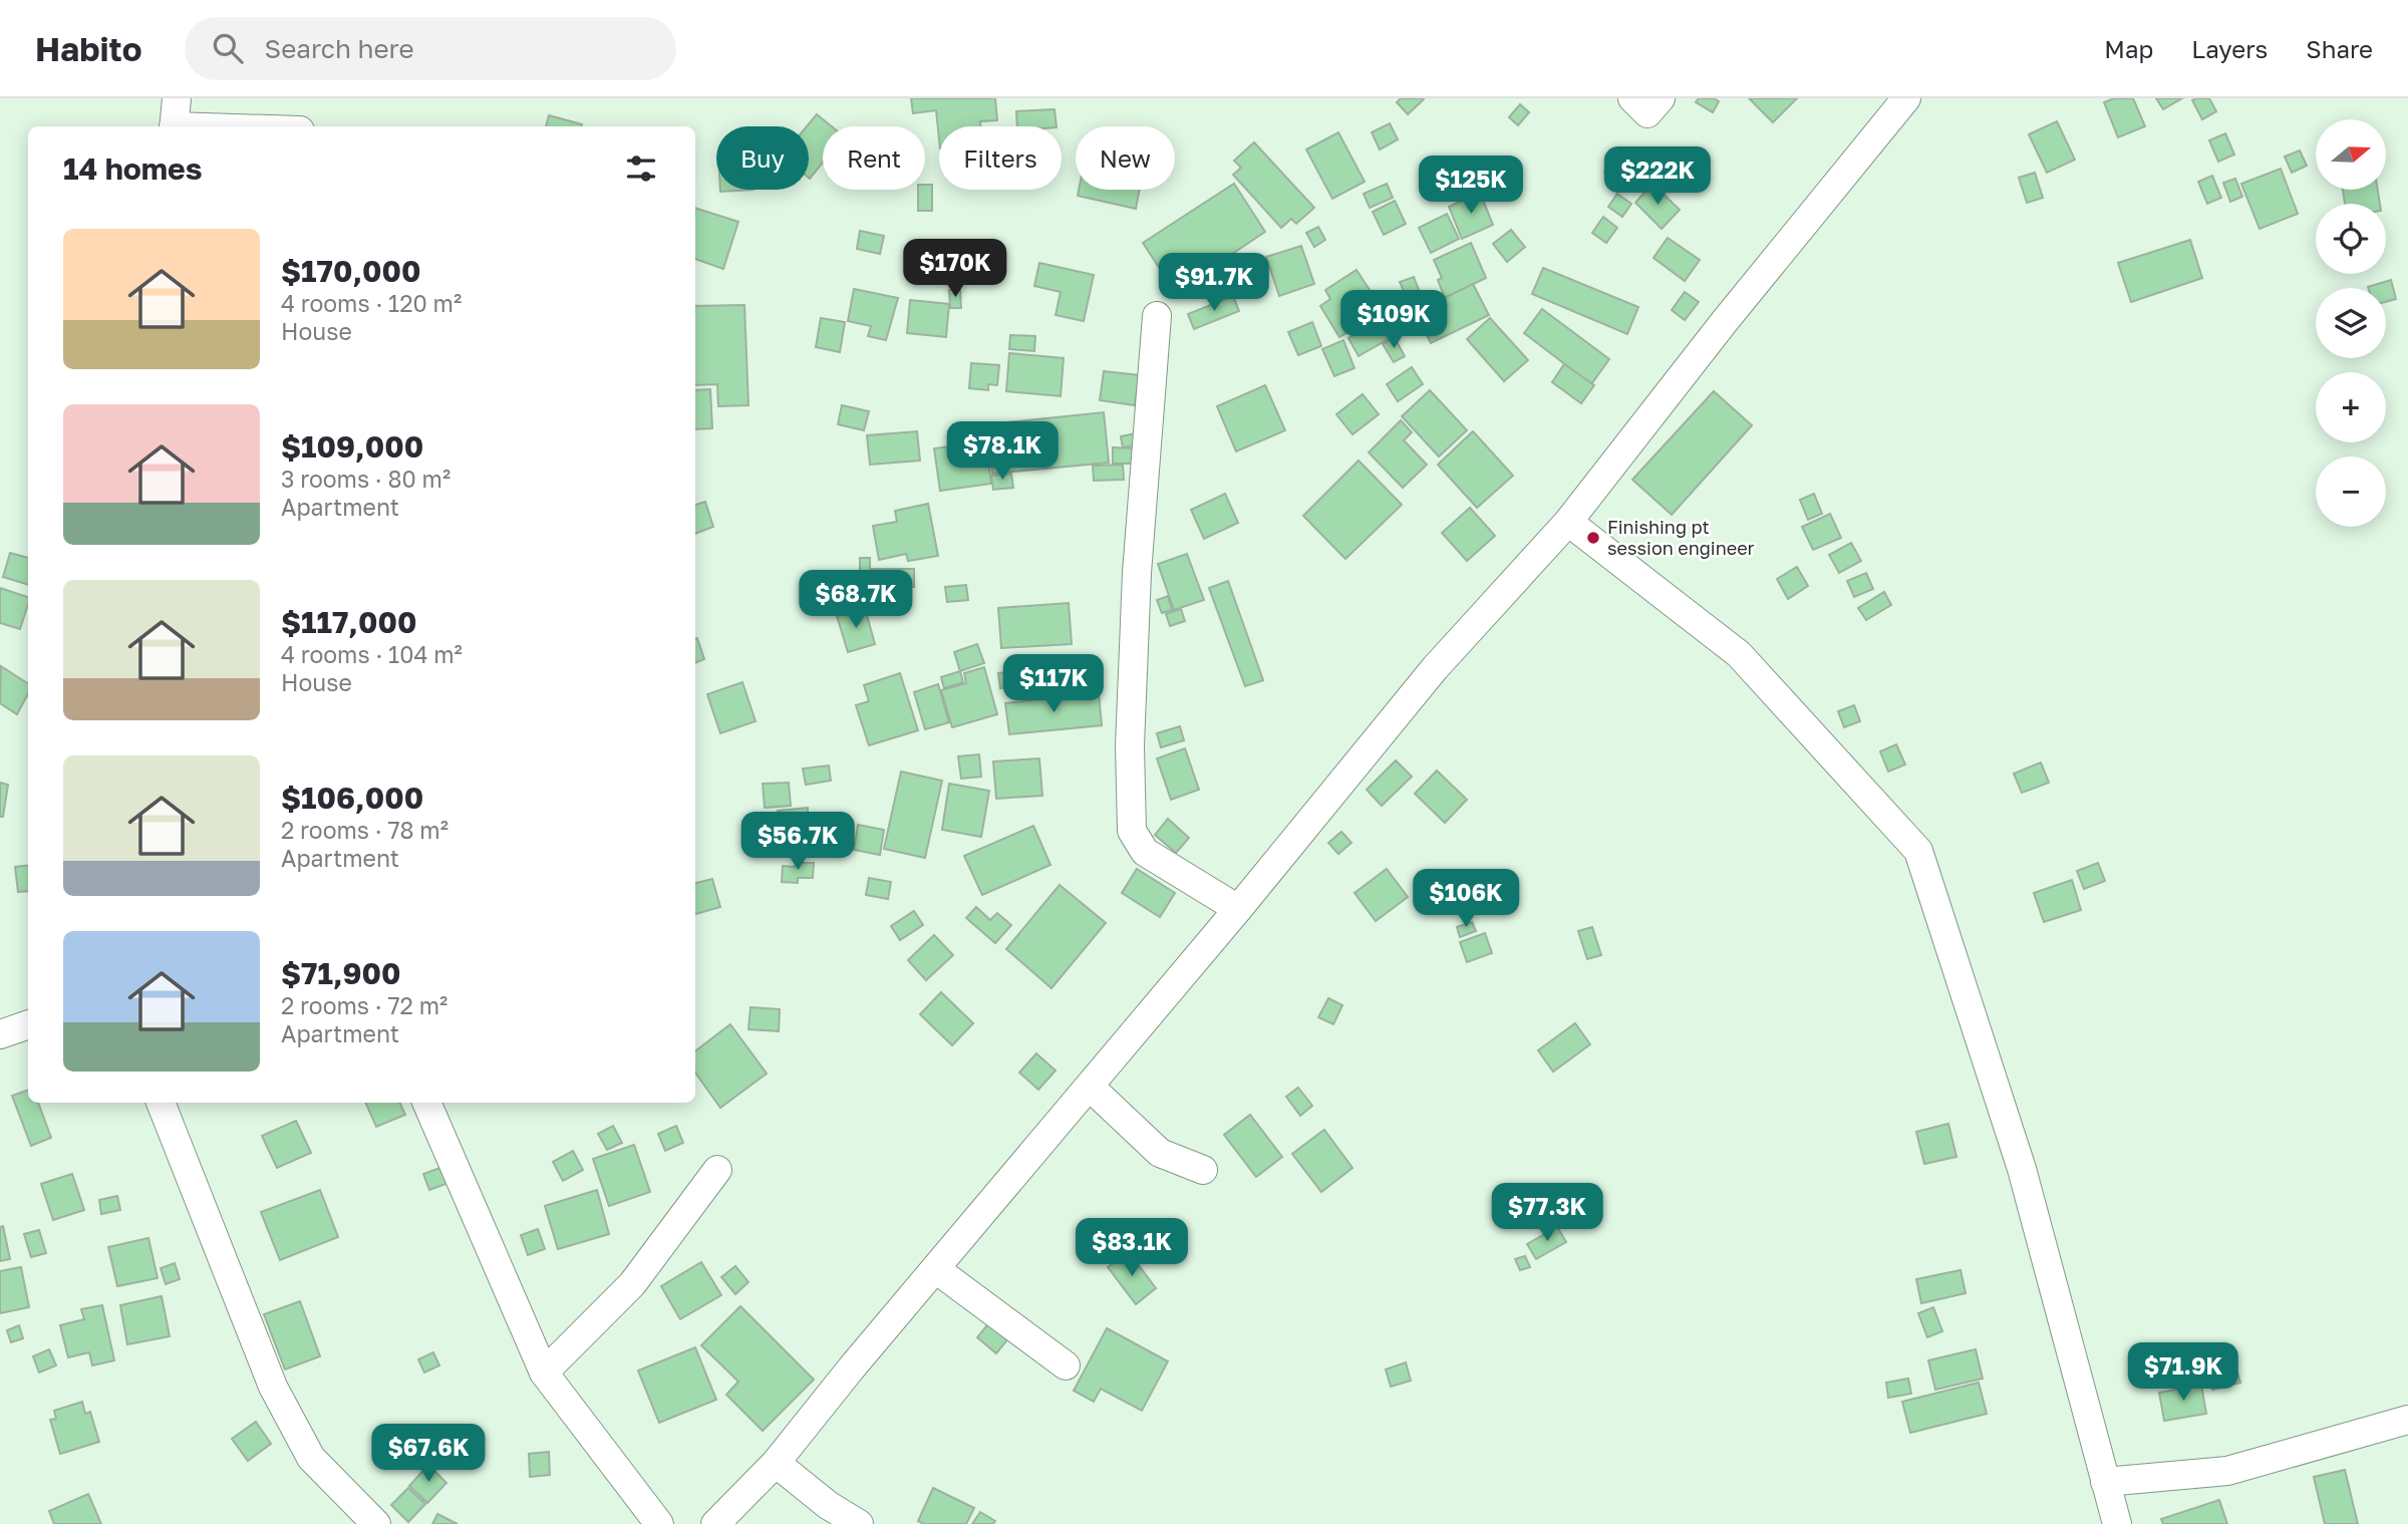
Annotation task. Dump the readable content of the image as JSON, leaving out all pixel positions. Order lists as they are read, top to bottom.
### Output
{
  "places": ["Finishing pt session engineer"],
  "north": "right",
  "page": {
    "header": "Habito",
    "search": "Search here",
    "nav": ["Map", "Layers", "Share"],
    "map_buttons": ["+", "−"],
    "chip": [
      "Buy",
      "Rent",
      "Filters",
      "New"
    ],
    "heading": "14 homes",
    "price": [
      "$222K",
      "$125K",
      "$170K",
      "$91.7K",
      "$109K",
      "$78.1K",
      "$68.7K",
      "$117K",
      "$56.7K",
      "$106K",
      "$77.3K",
      "$83.1K",
      "$71.9K",
      "$67.6K"
    ],
    "list": [
      {
        "name": "$170,000",
        "note": "4 rooms · 120 m² · House"
      },
      {
        "name": "$109,000",
        "note": "3 rooms · 80 m² · Apartment"
      },
      {
        "name": "$117,000",
        "note": "4 rooms · 104 m² · House"
      },
      {
        "name": "$106,000",
        "note": "2 rooms · 78 m² · Apartment"
      },
      {
        "name": "$71,900",
        "note": "2 rooms · 72 m² · Apartment"
      }
    ]
  }
}
